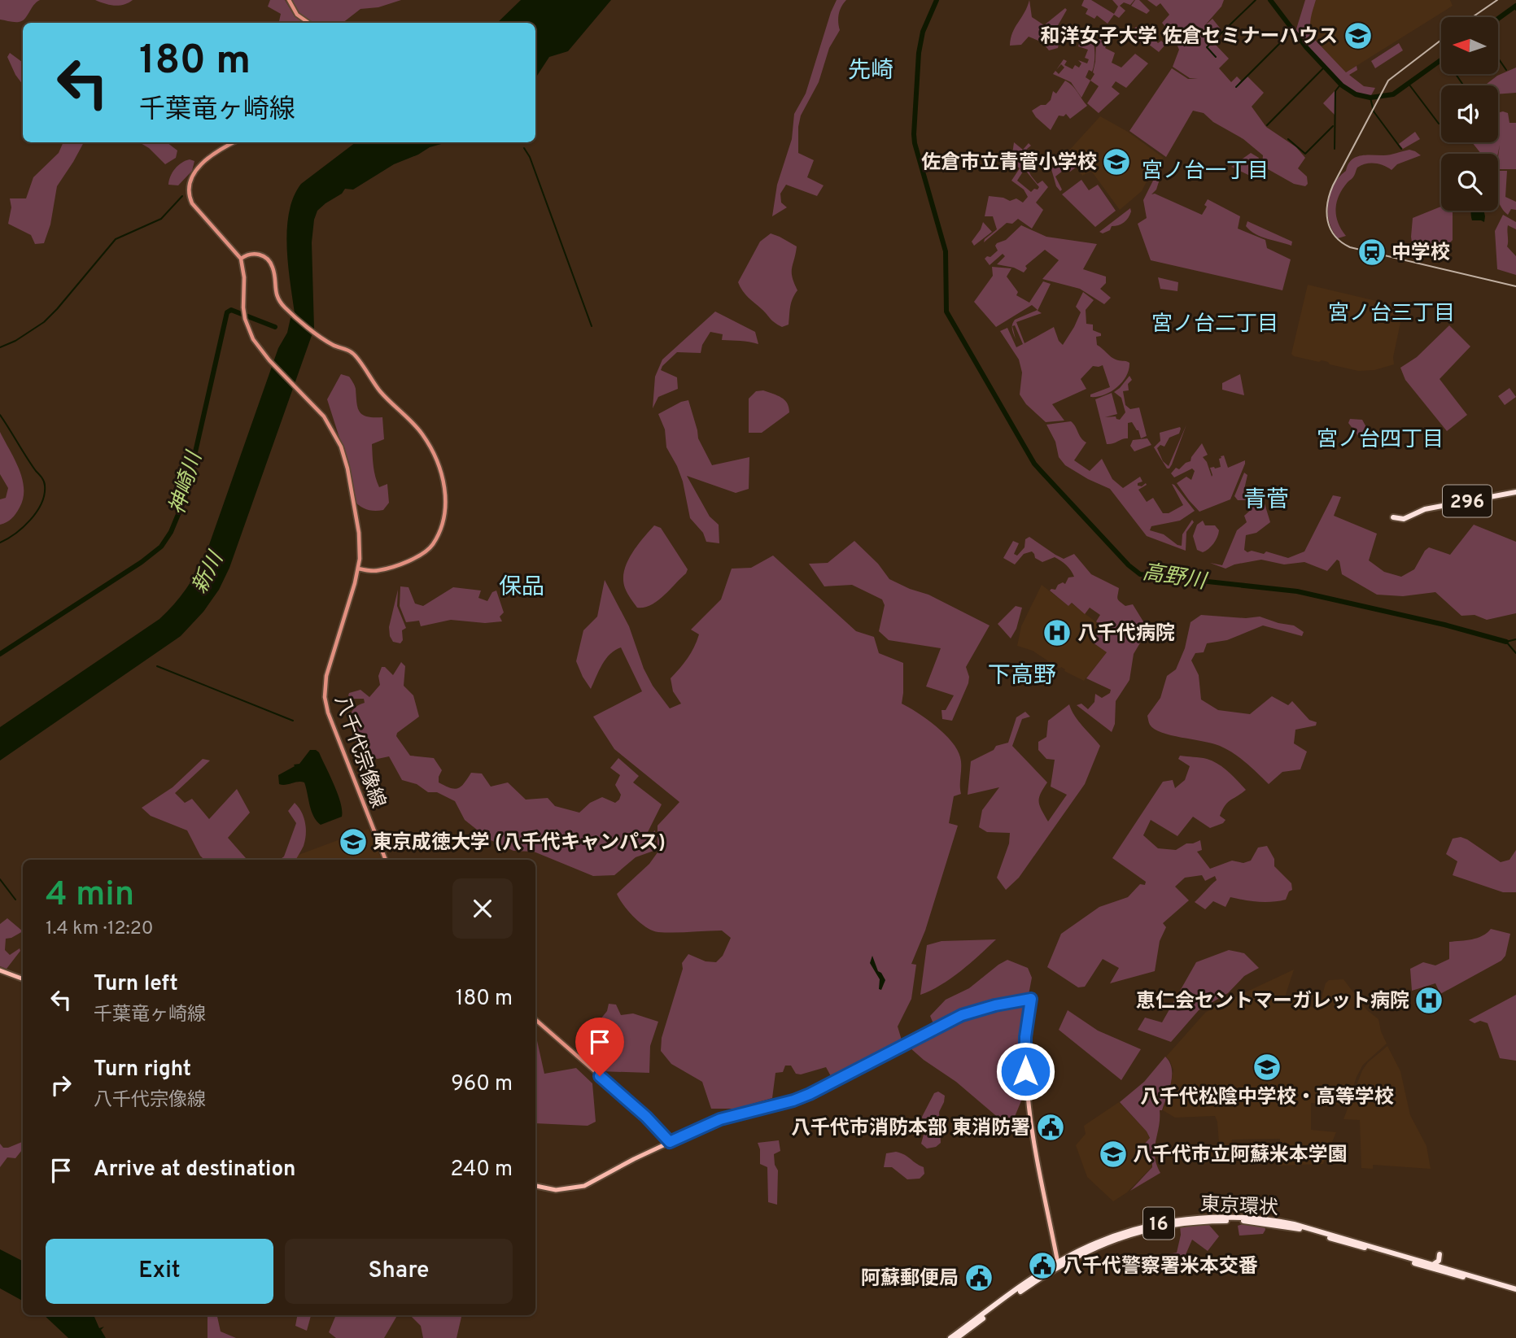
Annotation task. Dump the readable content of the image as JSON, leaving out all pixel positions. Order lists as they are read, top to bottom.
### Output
{
  "streets": {
    "highway": ["296", "東京環状", "16"],
    "main road": ["八千代宗像線"]
  },
  "districts": [
    "先崎",
    "宮ノ台一丁目",
    "宮ノ台三丁目",
    "宮ノ台二丁目",
    "宮ノ台四丁目",
    "青菅",
    "保品",
    "下高野"
  ],
  "water": ["神崎川", "新川", "高野川"],
  "places": {
    "school or university": [
      "和洋女子大学 佐倉セミナーハウス",
      "佐倉市立青菅小学校",
      "東京成徳大学 (八千代キャンパス)",
      "八千代松陰中学校・高等学校",
      "八千代市立阿蘇米本学園"
    ],
    "station": ["中学校"],
    "hospital": ["八千代病院", "恵仁会セントマーガレット病院"],
    "public building": ["八千代市消防本部 東消防署", "八千代警察署米本交番", "阿蘇郵便局"]
  },
  "north": "left",
  "page": {
    "turn": ["180 m", "千葉竜ヶ崎線"],
    "heading": ["4 min", "1.4 km · 12:20"],
    "list": [
      {
        "name": "Turn left",
        "note": "千葉竜ヶ崎線",
        "value": "180 m"
      },
      {
        "name": "Turn right",
        "note": "八千代宗像線",
        "value": "960 m"
      },
      {
        "name": "Arrive at destination",
        "value": "240 m"
      }
    ],
    "buttons": ["Exit", "Share"]
  }
}
